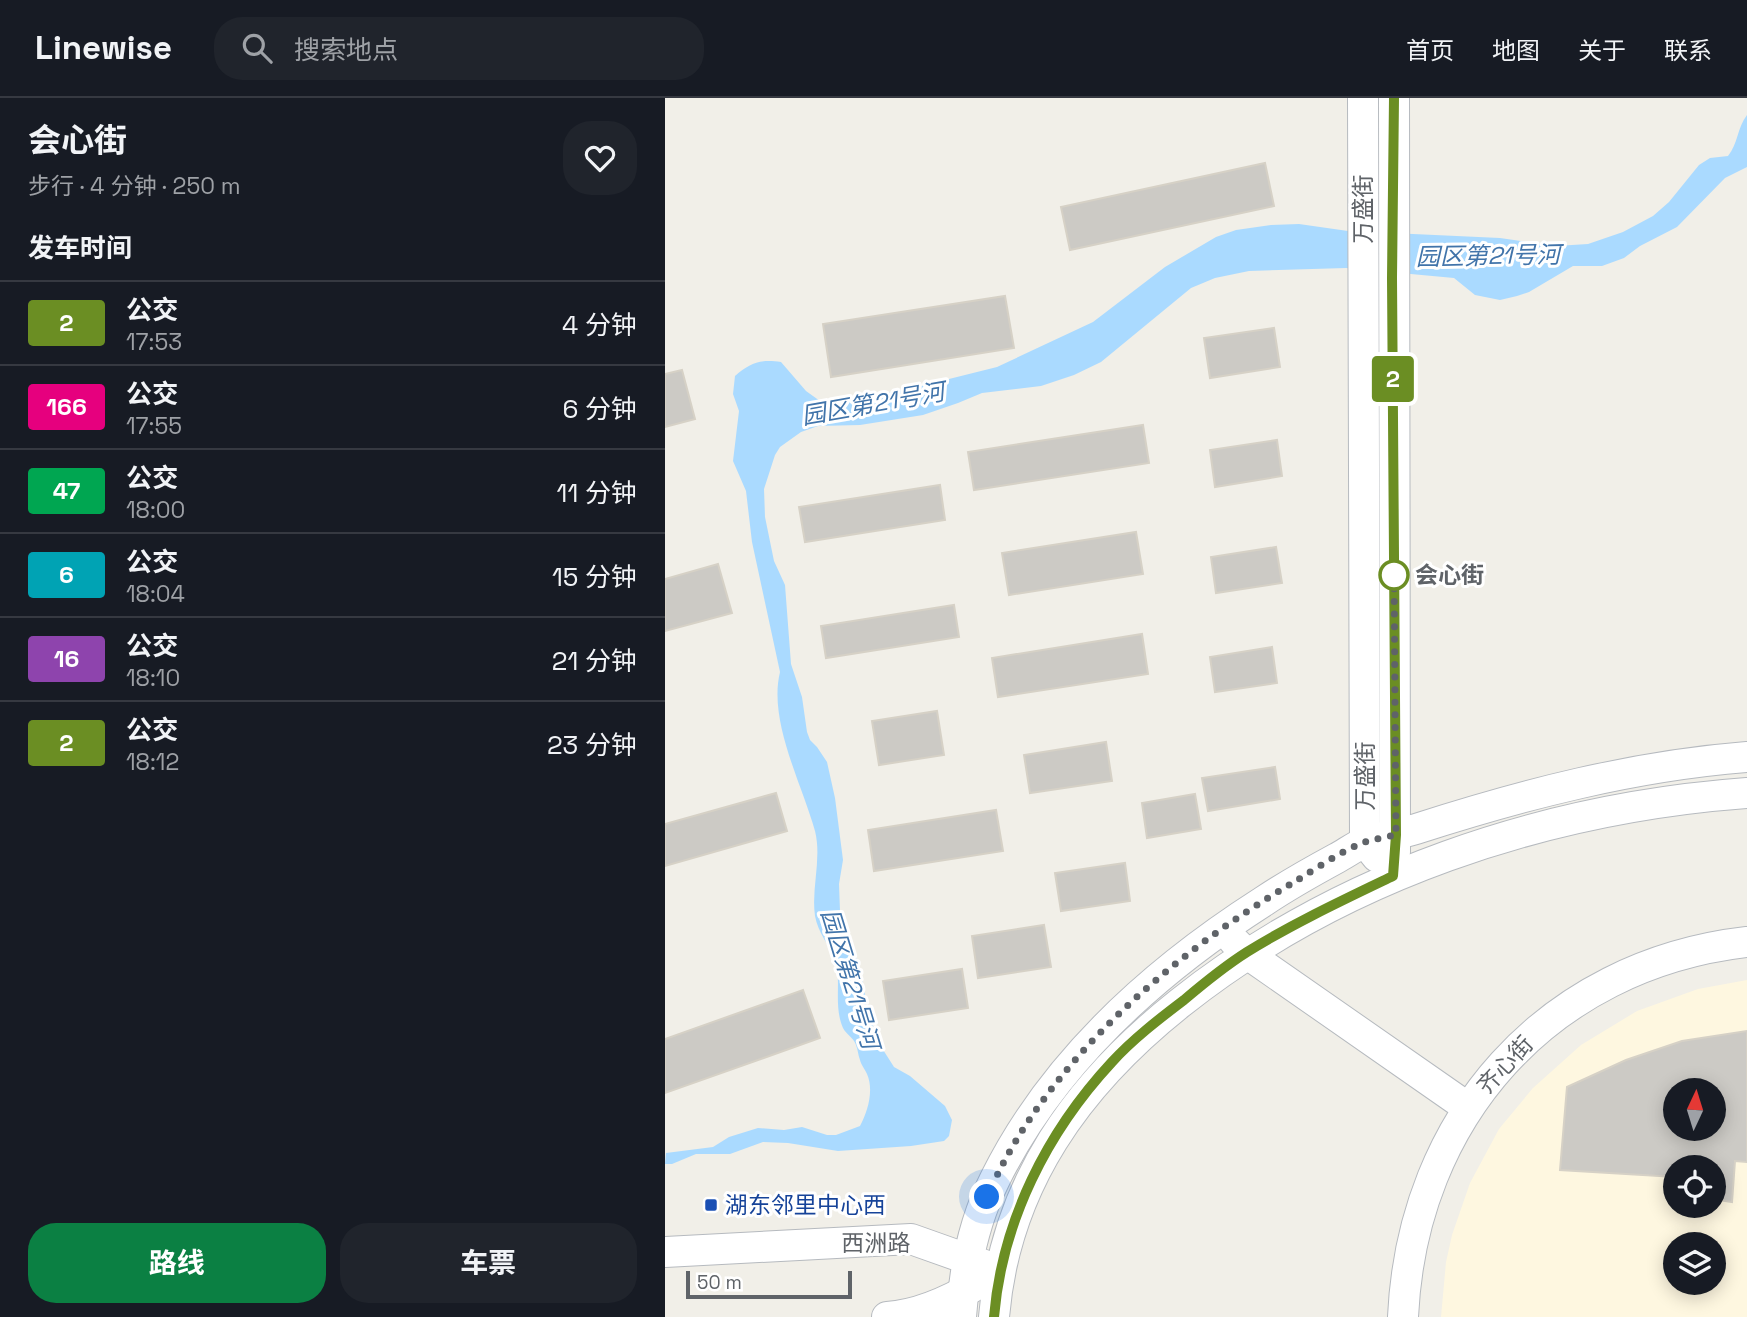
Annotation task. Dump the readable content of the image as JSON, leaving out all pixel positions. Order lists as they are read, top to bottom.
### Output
{
  "streets": {
    "main road": ["万盛街", "齐心街", "西洲路"]
  },
  "water": ["园区第21号河"],
  "places": {
    "other": ["会心街"],
    "transit": ["湖东邻里中心西"]
  },
  "lines": ["bus line 2"],
  "scale_bar": "50 m",
  "north": "top",
  "page": {
    "header": "Linewise",
    "search": "搜索地点",
    "nav": [
      "首页",
      "地图",
      "关于",
      "联系"
    ],
    "heading": [
      ["会心街", "步行 · 4 分钟 · 250 m"],
      "发车时间"
    ],
    "on_map": "2",
    "list": [
      {
        "mark": "2",
        "name": "公交",
        "note": "17:53",
        "value": "4 分钟"
      },
      {
        "mark": "166",
        "name": "公交",
        "note": "17:55",
        "value": "6 分钟"
      },
      {
        "mark": "47",
        "name": "公交",
        "note": "18:00",
        "value": "11 分钟"
      },
      {
        "mark": "6",
        "name": "公交",
        "note": "18:04",
        "value": "15 分钟"
      },
      {
        "mark": "16",
        "name": "公交",
        "note": "18:10",
        "value": "21 分钟"
      },
      {
        "mark": "2",
        "name": "公交",
        "note": "18:12",
        "value": "23 分钟"
      }
    ],
    "buttons": ["路线", "车票"],
    "scale": "50 m"
  }
}
